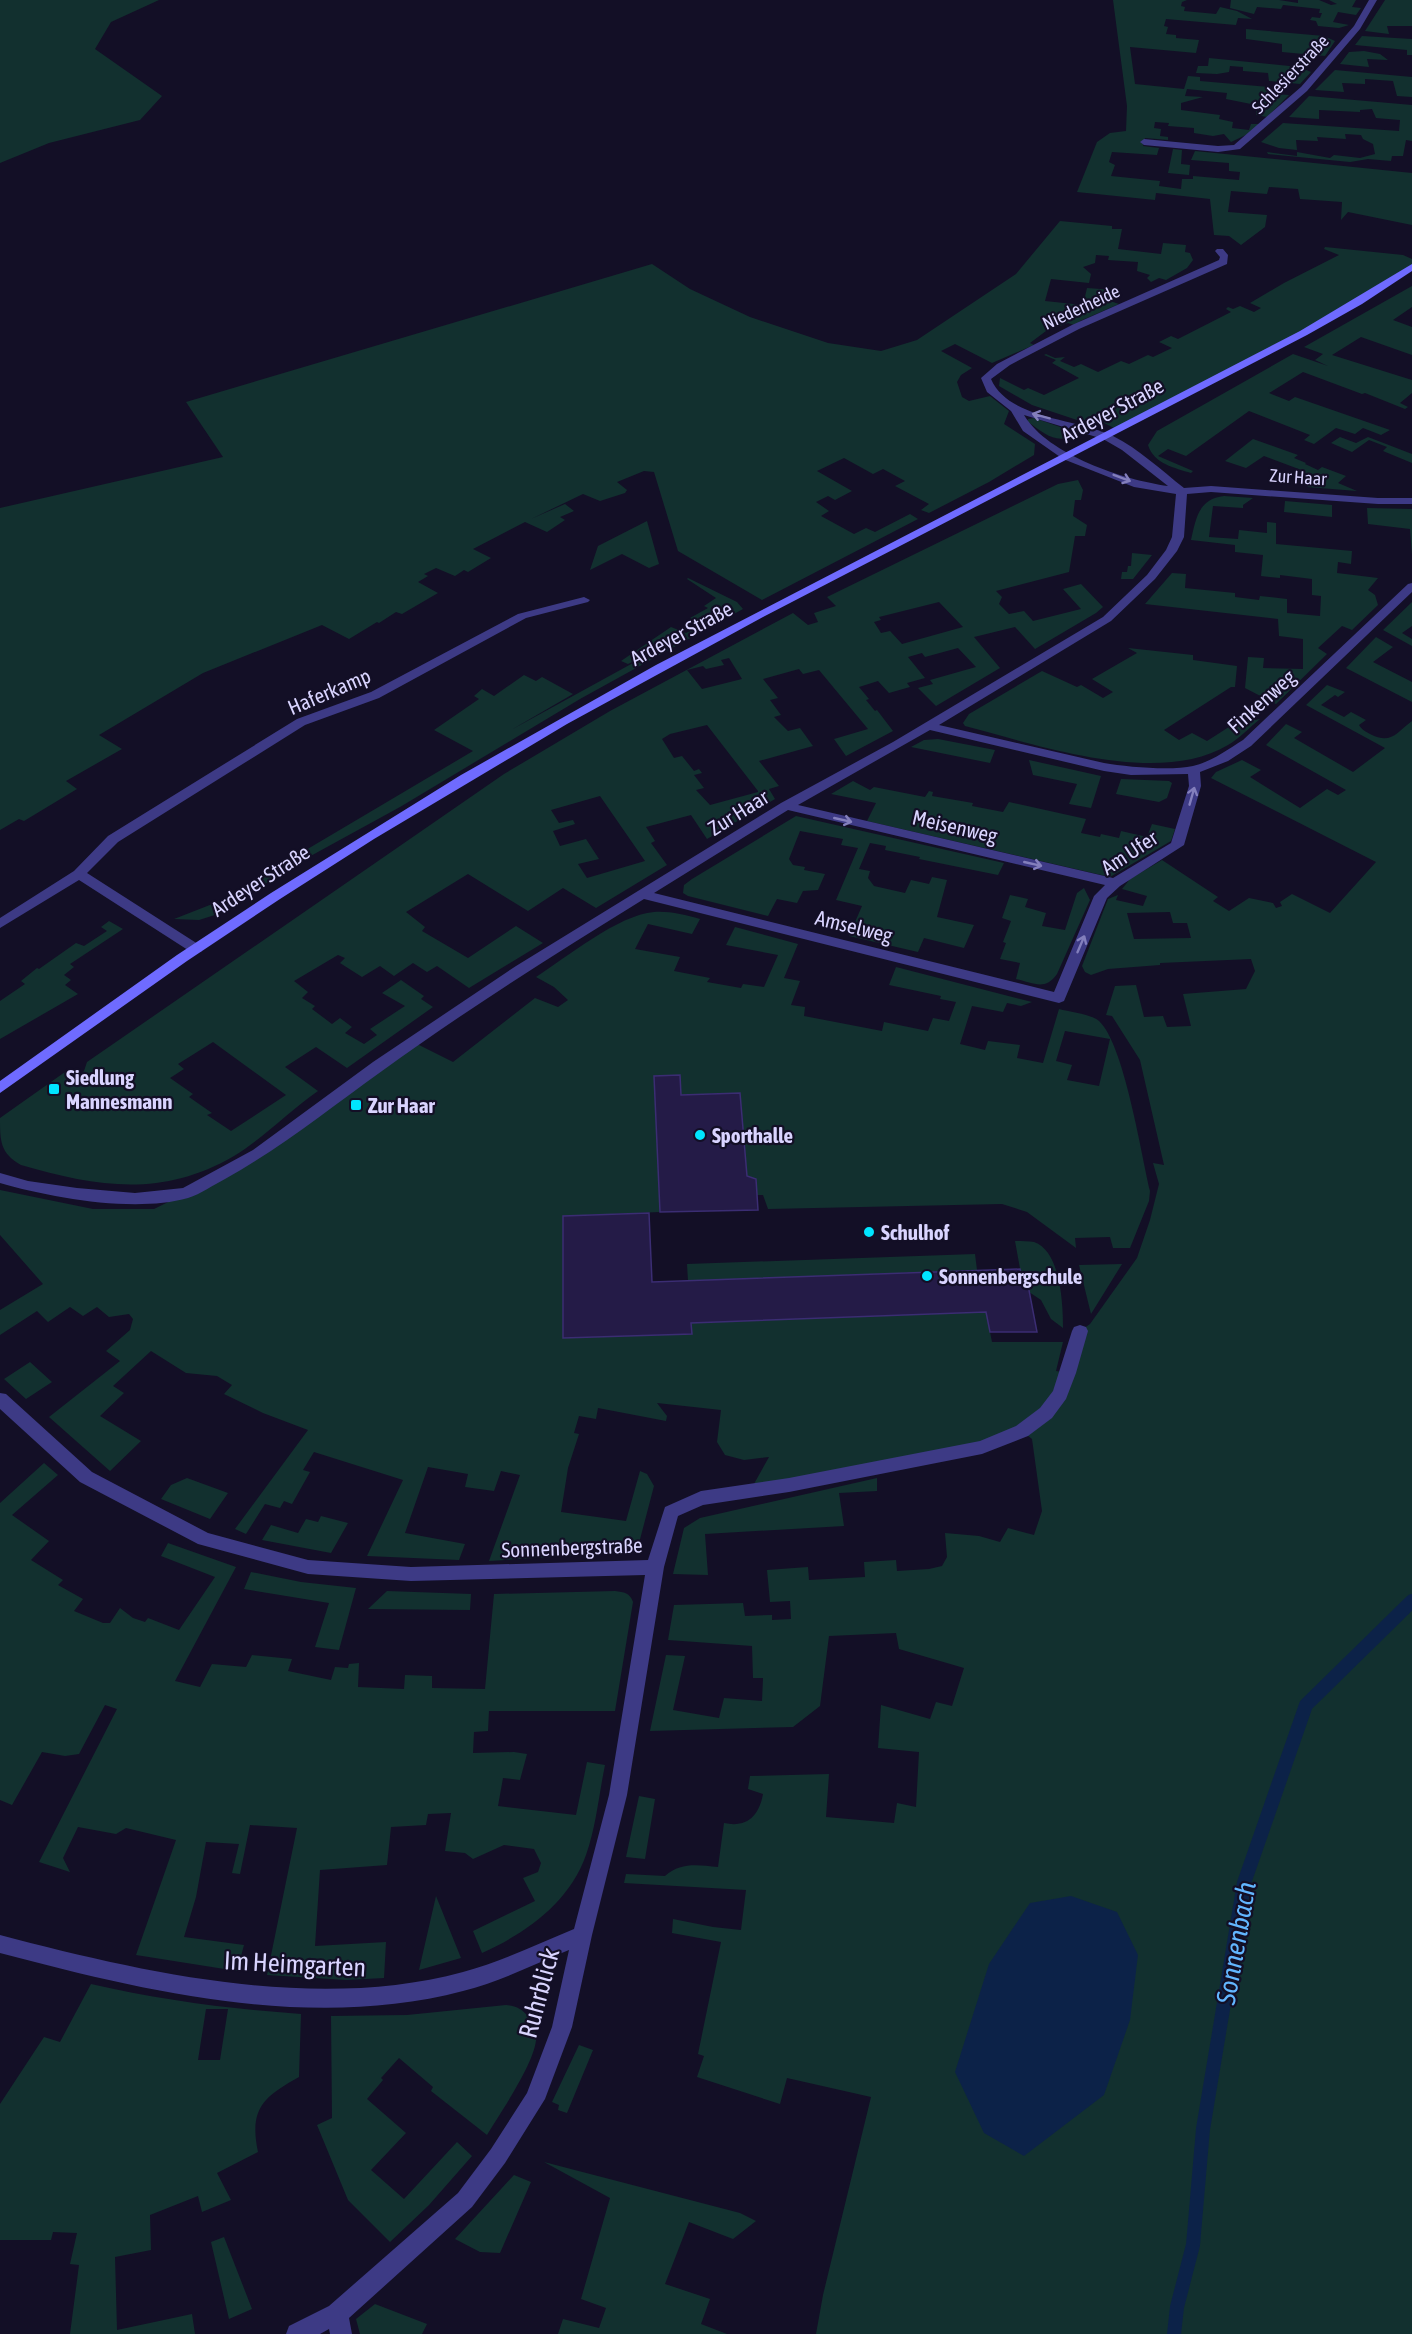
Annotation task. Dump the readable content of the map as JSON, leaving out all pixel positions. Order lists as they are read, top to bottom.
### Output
{
  "streets": {
    "main road": ["Ardeyer Straße"],
    "street": [
      "Schlesierstraße",
      "Niederheide",
      "Zur Haar",
      "Haferkamp",
      "Finkenweg",
      "Meisenweg",
      "Am Ufer",
      "Amselweg",
      "Sonnenbergstraße",
      "Im Heimgarten",
      "Ruhrblick"
    ]
  },
  "crossings": [
    ["Niederheide", "Ardeyer Straße"],
    ["Niederheide", "Zur Haar"],
    ["Ardeyer Straße", "Zur Haar"],
    ["Zur Haar", "Finkenweg"],
    ["Zur Haar", "Meisenweg"],
    ["Zur Haar", "Amselweg"],
    ["Finkenweg", "Am Ufer"],
    ["Meisenweg", "Am Ufer"],
    ["Am Ufer", "Amselweg"],
    ["Sonnenbergstraße", "Ruhrblick"],
    ["Im Heimgarten", "Ruhrblick"]
  ],
  "one_way": ["Meisenweg", "Am Ufer"],
  "water": ["Sonnenbach"],
  "places": {
    "transit": ["Siedlung Mannesmann", "Zur Haar"],
    "other": ["Sporthalle", "Schulhof", "Sonnenbergschule"]
  }
}
